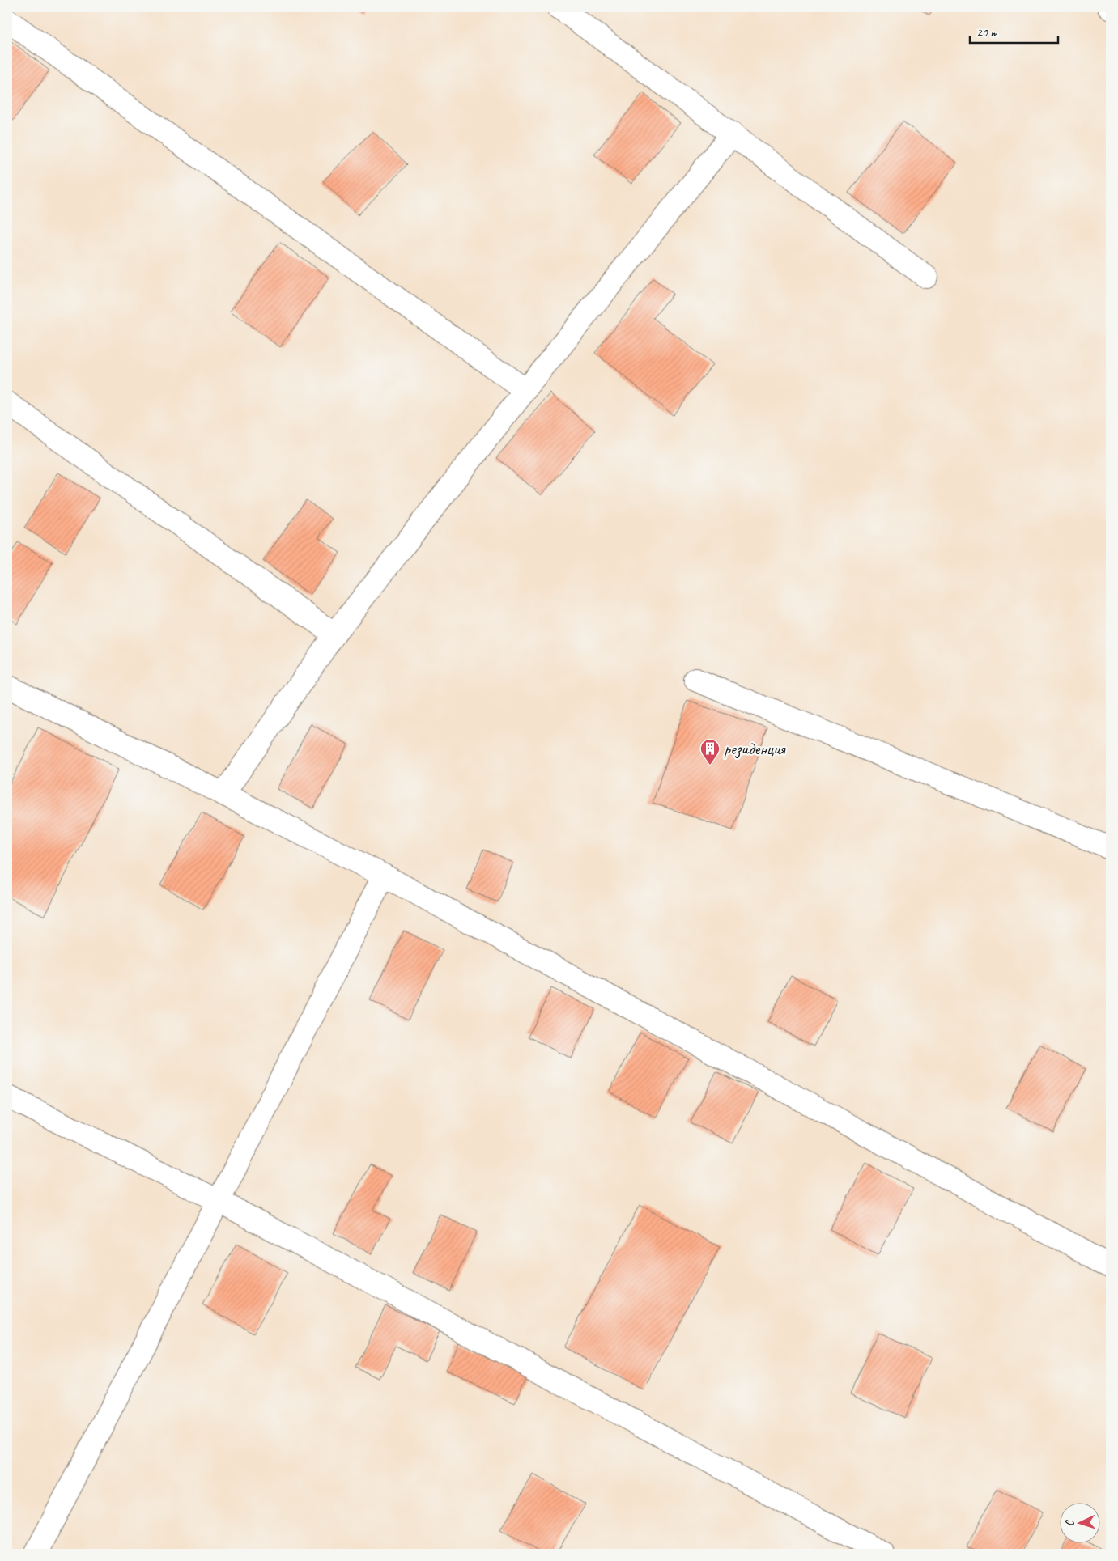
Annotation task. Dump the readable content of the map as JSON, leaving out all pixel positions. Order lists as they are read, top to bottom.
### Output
{
  "places": {
    "building": ["резиденция"]
  },
  "scale_bar": "20 m",
  "north": "left"
}
